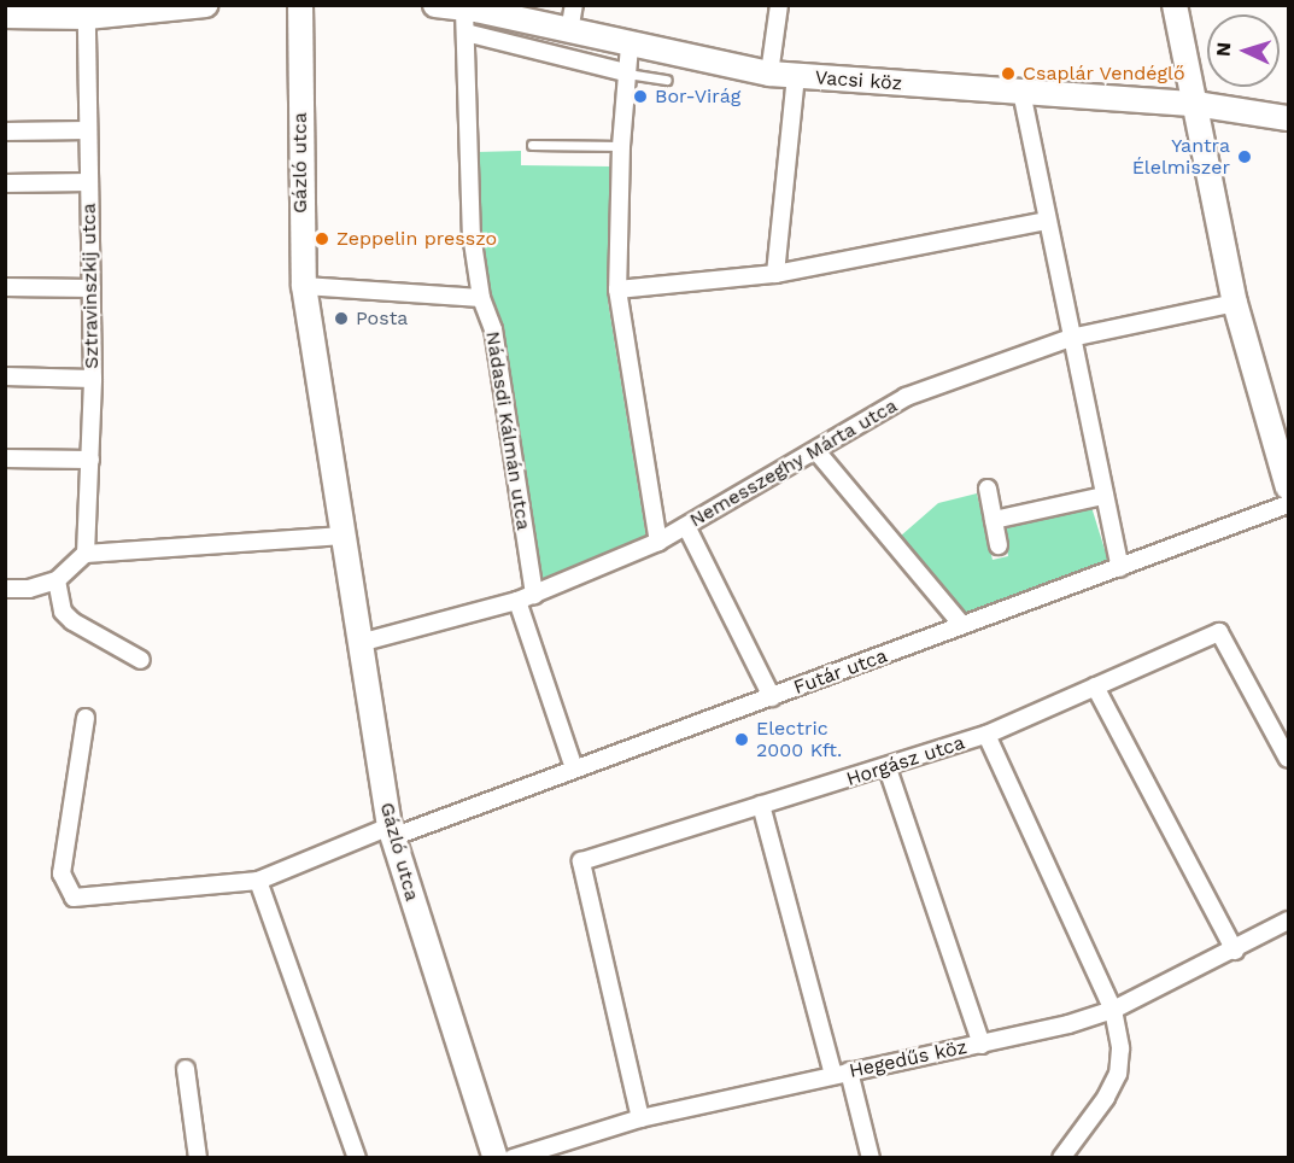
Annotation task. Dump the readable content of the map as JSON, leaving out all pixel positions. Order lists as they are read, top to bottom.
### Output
{
  "streets": {
    "street": [
      "Vacsi köz",
      "Gázló utca",
      "Sztravinszkij utca",
      "Nádasdi Kálmán utca",
      "Nemesszeghy Márta utca",
      "Futár utca",
      "Horgász utca",
      "Hegedűs köz"
    ]
  },
  "crossings": [
    ["Vacsi köz", "Nádasdi Kálmán utca"],
    ["Gázló utca", "Nemesszeghy Márta utca"],
    ["Gázló utca", "Futár utca"],
    ["Nádasdi Kálmán utca", "Nemesszeghy Márta utca"],
    ["Horgász utca", "Hegedűs köz"]
  ],
  "places": [
    "Csaplár Vendéglő",
    "Bor-Virág",
    "Yantra Élelmiszer",
    "Zeppelin presszo",
    "Posta",
    "Electric 2000 Kft."
  ],
  "north": "left"
}
